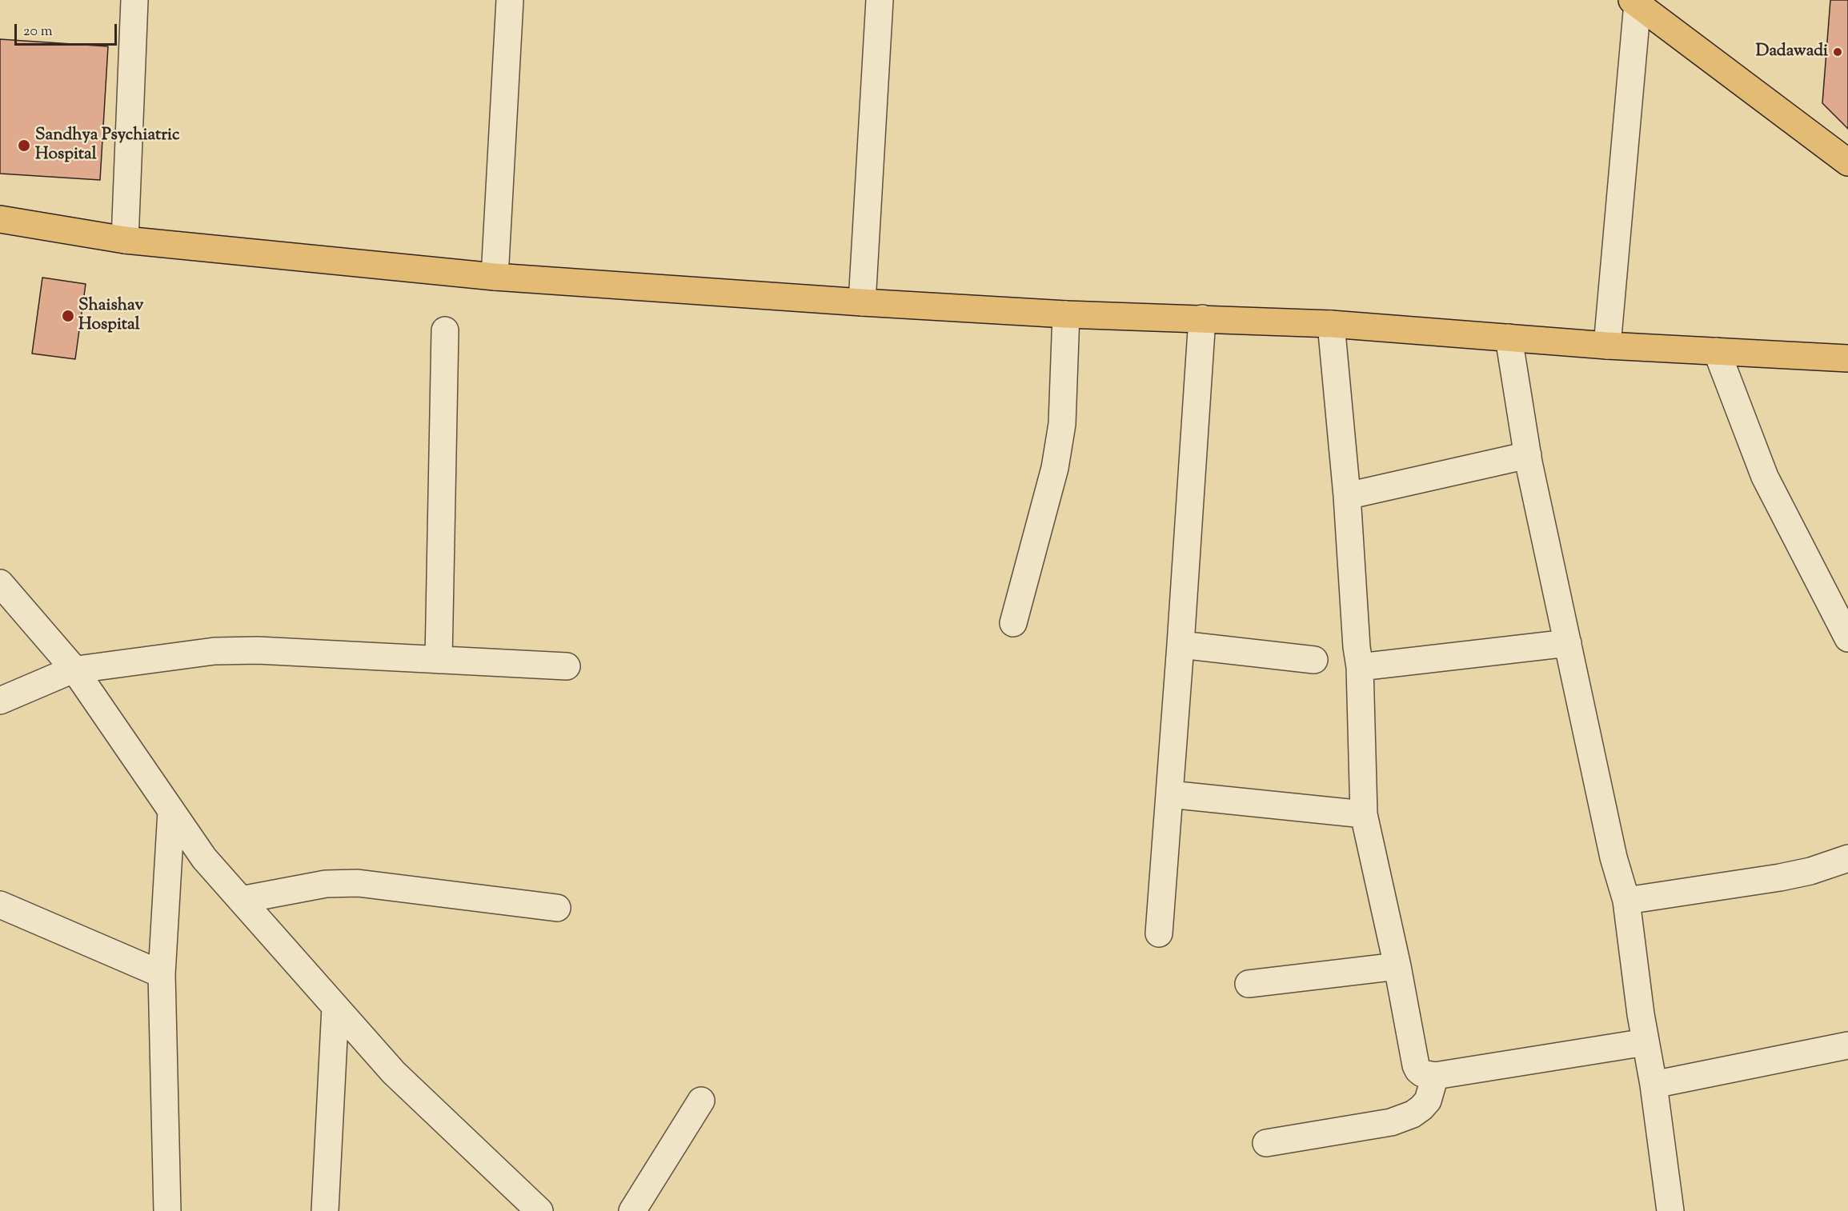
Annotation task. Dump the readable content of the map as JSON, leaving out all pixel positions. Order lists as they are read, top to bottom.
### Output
{
  "places": ["Dadawadi", "Sandhya Psychiatric Hospital", "Shaishav Hospital"],
  "scale_bar": "20 m"
}
